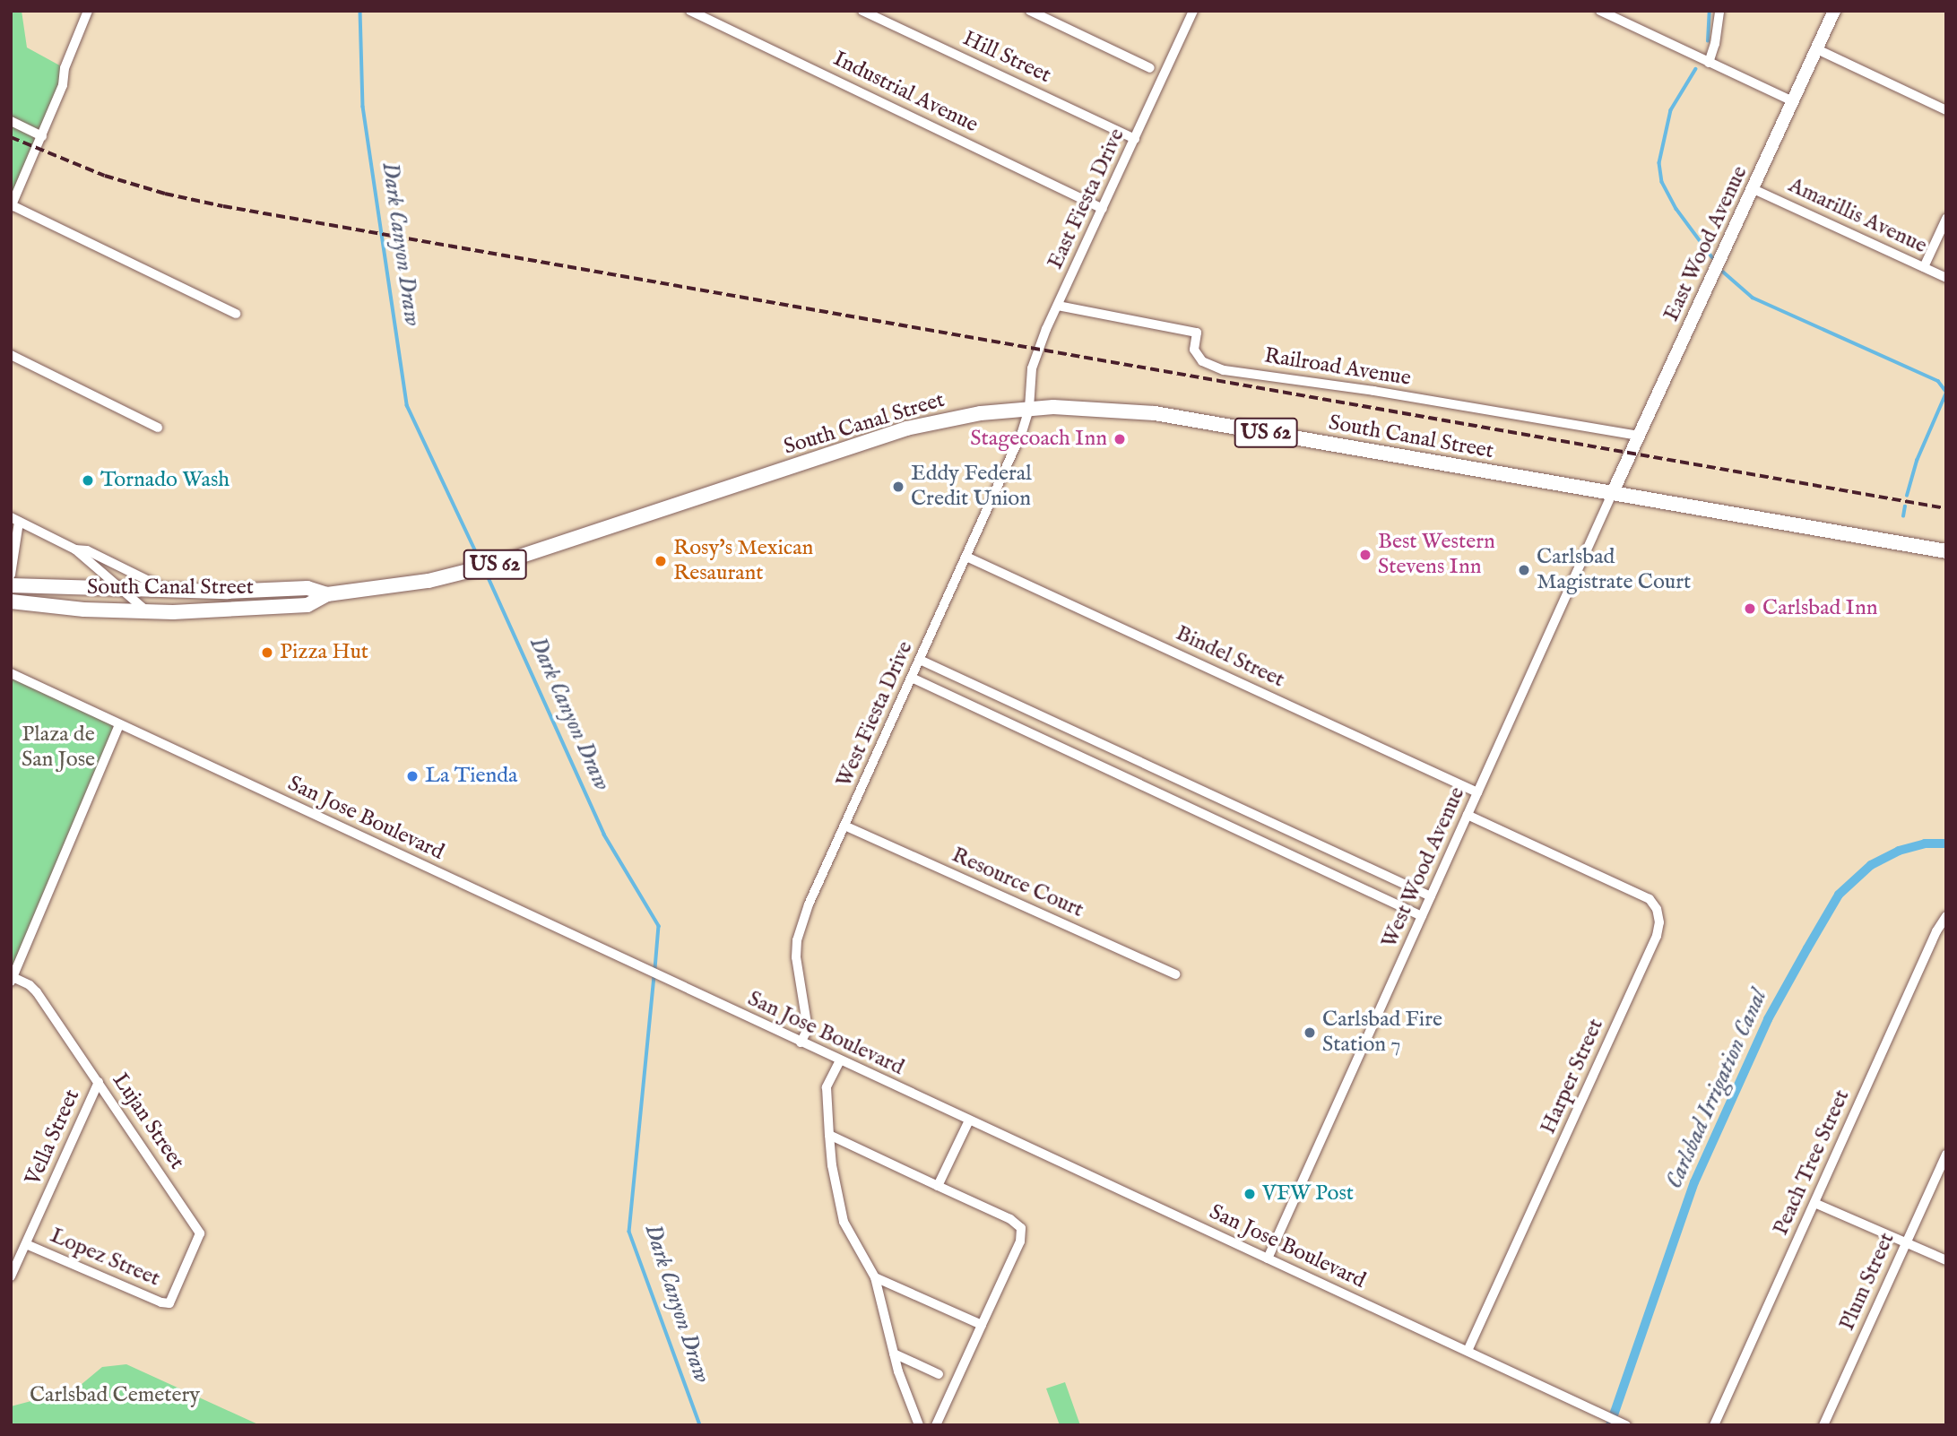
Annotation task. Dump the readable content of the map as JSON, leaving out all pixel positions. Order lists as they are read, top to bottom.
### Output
{
  "streets": {
    "highway": ["South Canal Street", "US 62"],
    "main road": ["East Wood Avenue"],
    "street": [
      "Hill Street",
      "Industrial Avenue",
      "East Fiesta Drive",
      "Amarillis Avenue",
      "Railroad Avenue",
      "Bindel Street",
      "West Fiesta Drive",
      "San Jose Boulevard",
      "West Wood Avenue",
      "Resource Court",
      "Harper Street",
      "Lujan Street",
      "Vella Street",
      "Peach Tree Street",
      "Lopez Street",
      "Plum Street"
    ]
  },
  "crossings": [
    ["Hill Street", "East Fiesta Drive"],
    ["Industrial Avenue", "East Fiesta Drive"],
    ["East Fiesta Drive", "Railroad Avenue"],
    ["East Fiesta Drive", "South Canal Street"],
    ["East Fiesta Drive", "West Fiesta Drive"],
    ["Amarillis Avenue", "East Wood Avenue"],
    ["East Wood Avenue", "Railroad Avenue"],
    ["East Wood Avenue", "South Canal Street"],
    ["East Wood Avenue", "West Wood Avenue"],
    ["South Canal Street", "West Fiesta Drive"],
    ["South Canal Street", "West Wood Avenue"],
    ["Bindel Street", "West Fiesta Drive"],
    ["Bindel Street", "West Wood Avenue"],
    ["West Fiesta Drive", "San Jose Boulevard"],
    ["West Fiesta Drive", "Resource Court"],
    ["San Jose Boulevard", "West Wood Avenue"],
    ["San Jose Boulevard", "Harper Street"],
    ["West Wood Avenue", "Harper Street"],
    ["Lujan Street", "Vella Street"],
    ["Lujan Street", "Lopez Street"],
    ["Vella Street", "Lopez Street"]
  ],
  "water": ["Dark Canyon Draw", "Carlsbad Irrigation Canal"],
  "parks": ["Plaza de San Jose", "Carlsbad Cemetery"],
  "places": [
    "Stagecoach Inn",
    "Tornado Wash",
    "Eddy Federal Credit Union",
    "Best Western Stevens Inn",
    "Rosy's Mexican Resaurant",
    "Carlsbad Magistrate Court",
    "Carlsbad Inn",
    "Pizza Hut",
    "La Tienda",
    "Carlsbad Fire Station 7",
    "VFW Post"
  ]
}
